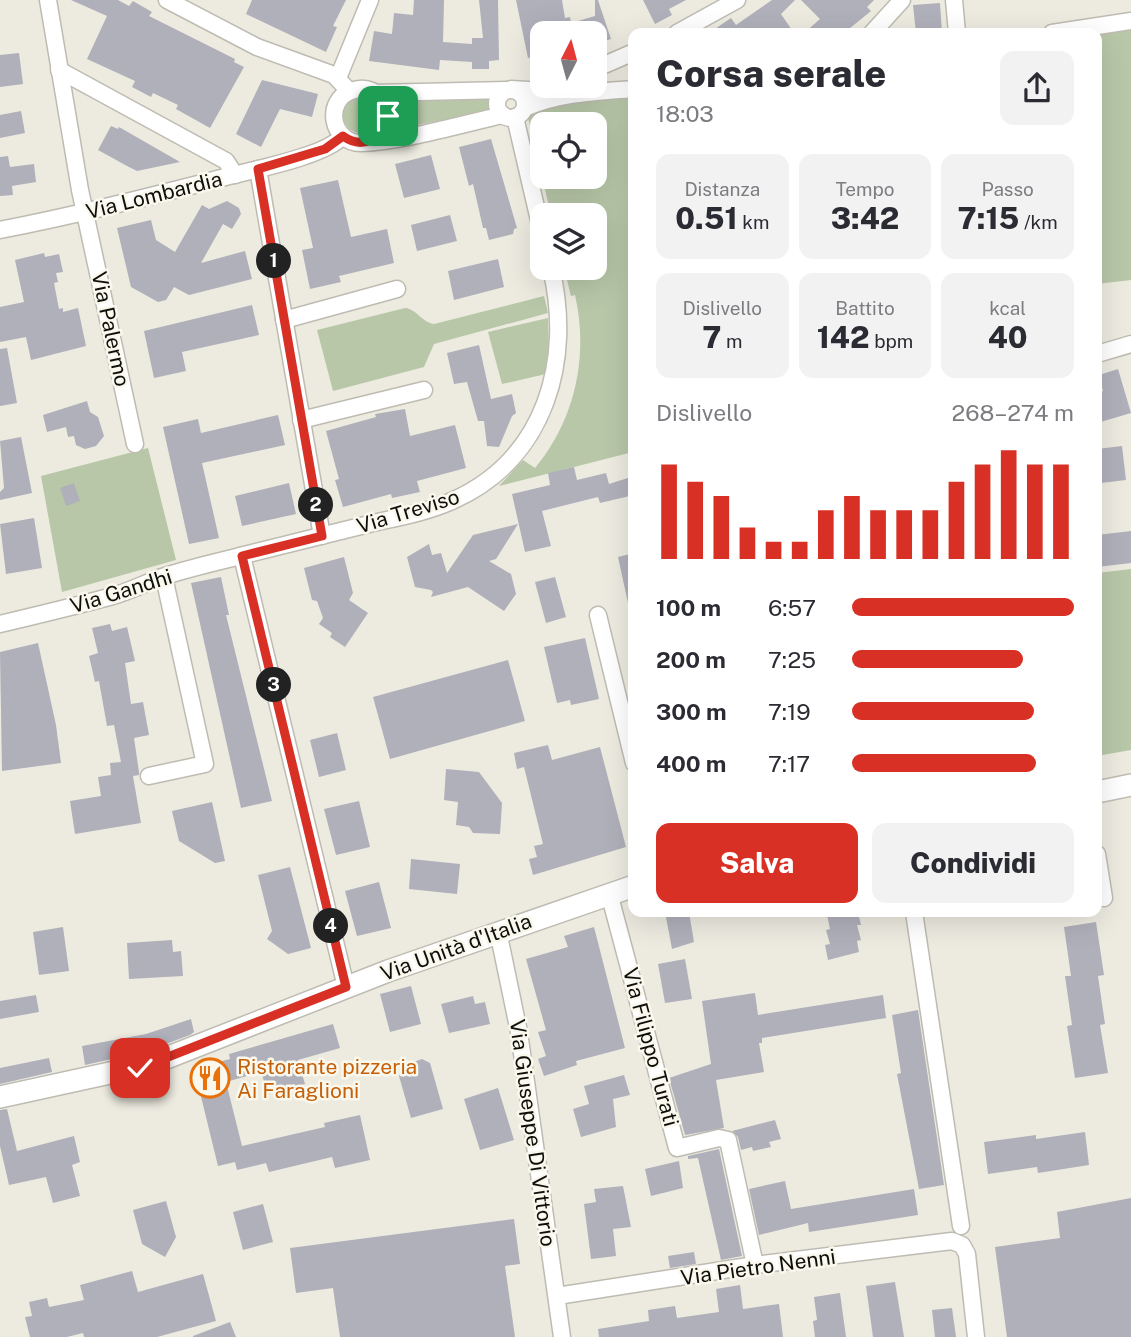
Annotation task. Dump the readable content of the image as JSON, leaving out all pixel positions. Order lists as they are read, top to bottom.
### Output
{
  "streets": {
    "street": [
      "Via Lombardia",
      "Via Palermo",
      "Via Treviso",
      "Via Gandhi",
      "Via Unità d'Italia",
      "Via Filippo Turati",
      "Via Giuseppe Di Vittorio",
      "Via Pietro Nenni"
    ]
  },
  "crossings": [
    ["Via Lombardia", "Via Palermo"],
    ["Via Treviso", "Via Gandhi"],
    ["Via Unità d'Italia", "Via Filippo Turati"],
    ["Via Unità d'Italia", "Via Giuseppe Di Vittorio"],
    ["Via Filippo Turati", "Via Pietro Nenni"],
    ["Via Giuseppe Di Vittorio", "Via Pietro Nenni"]
  ],
  "places": {
    "restaurant": ["Ristorante pizzeria Ai Faraglioni"]
  },
  "north": "top",
  "page": {
    "heading": ["Corsa serale", "18:03"],
    "stats": [
      ["Distanza", "0.51 km"],
      ["Tempo", "3:42"],
      ["Passo", "7:15 /km"],
      ["Dislivello", "7 m"],
      ["Battito", "142 bpm"],
      ["kcal", "40"]
    ],
    "pins": [
      "1",
      "2",
      "3",
      "4"
    ],
    "chart": ["Dislivello", "268–274 m"],
    "list": [
      {
        "name": "100 m",
        "note": "6:57"
      },
      {
        "name": "200 m",
        "note": "7:25"
      },
      {
        "name": "300 m",
        "note": "7:19"
      },
      {
        "name": "400 m",
        "note": "7:17"
      }
    ],
    "buttons": ["Salva", "Condividi"]
  }
}
